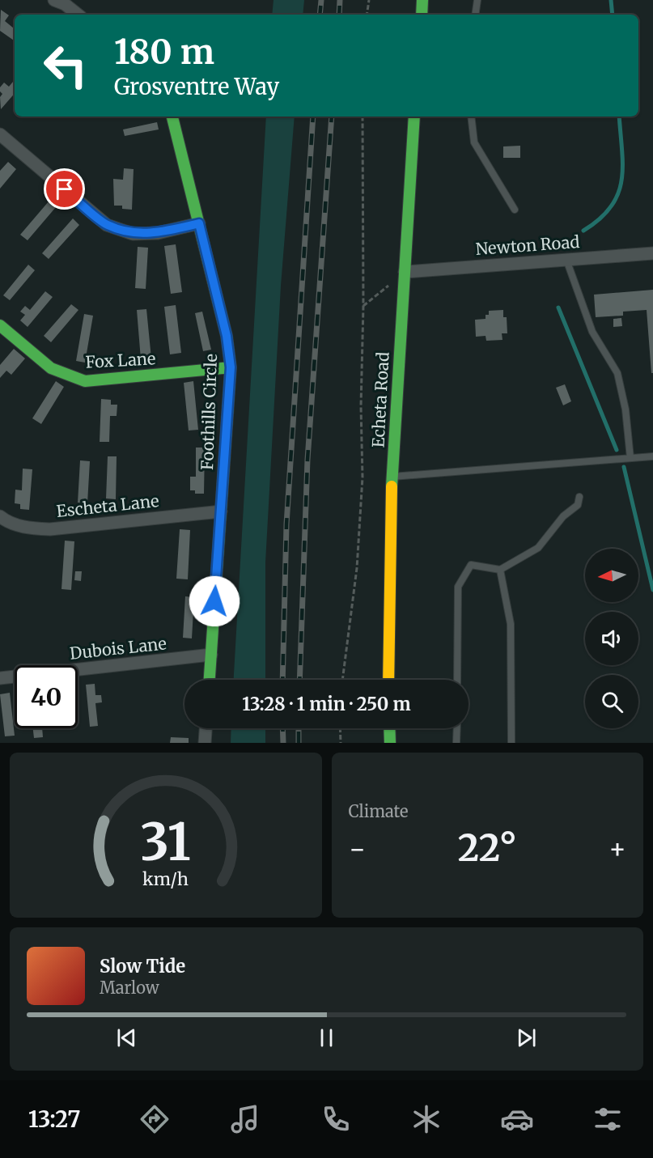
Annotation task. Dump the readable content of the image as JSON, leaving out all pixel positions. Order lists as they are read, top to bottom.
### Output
{
  "streets": {
    "street": [
      "Newton Road",
      "Fox Lane",
      "Echeta Road",
      "Foothills Circle",
      "Escheta Lane",
      "Dubois Lane"
    ]
  },
  "crossings": [
    ["Newton Road", "Echeta Road"],
    ["Fox Lane", "Foothills Circle"],
    ["Foothills Circle", "Escheta Lane"],
    ["Foothills Circle", "Dubois Lane"]
  ],
  "north": "left",
  "page": {
    "turn": ["180 m", "Grosventre Way"],
    "limit": "40",
    "trip": "13:28 · 1 min · 250 m",
    "tile": "Climate",
    "heat": ["−", "22°", "+"],
    "song": ["Slow Tide", "Marlow"],
    "tabs": "13:27",
    "gauge": ["31", "km/h"]
  }
}
